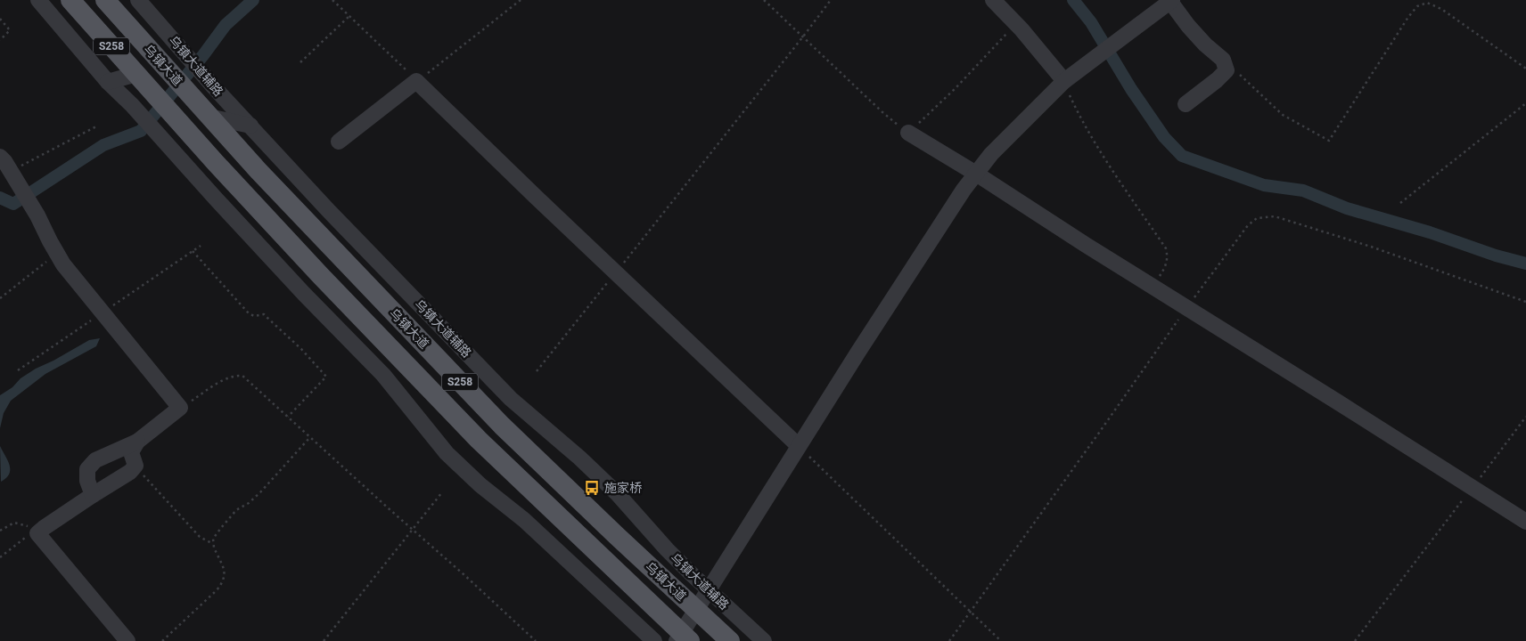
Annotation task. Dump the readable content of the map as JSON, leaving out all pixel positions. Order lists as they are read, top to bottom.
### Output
{
  "streets": {
    "main road": ["S258", "乌镇大道"],
    "street": ["乌镇大道辅路"]
  },
  "places": {
    "bus stop": ["施家桥"]
  }
}
